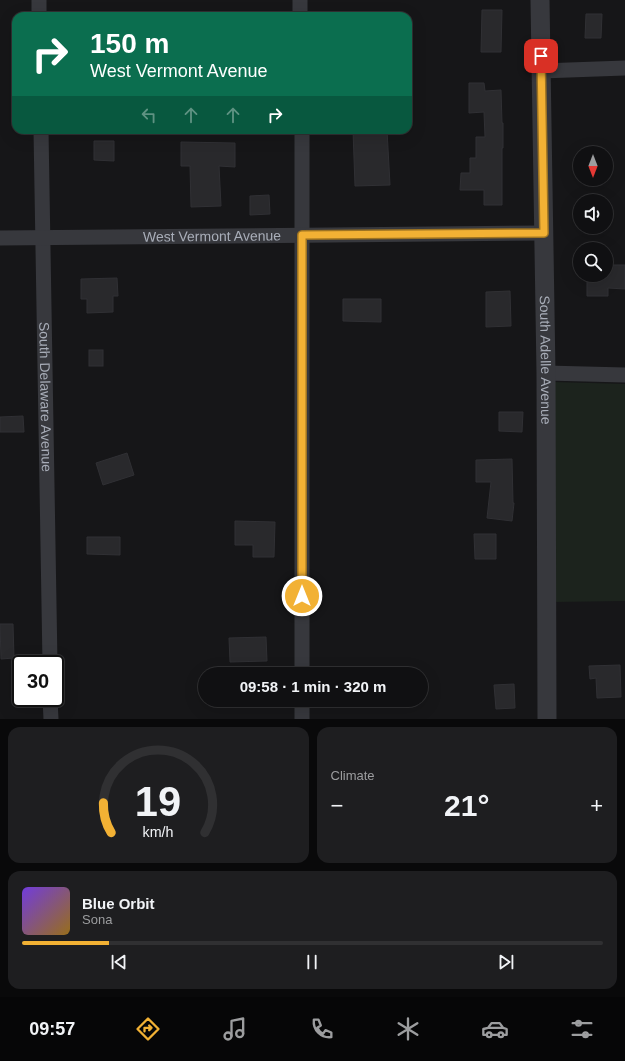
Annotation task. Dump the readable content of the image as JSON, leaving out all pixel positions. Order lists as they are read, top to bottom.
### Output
{
  "streets": {
    "street": ["West Vermont Avenue", "South Adelle Avenue", "South Delaware Avenue"]
  },
  "crossings": [
    ["West Vermont Avenue", "South Adelle Avenue"],
    ["West Vermont Avenue", "South Delaware Avenue"]
  ],
  "north": "bottom",
  "page": {
    "turn": ["150 m", "West Vermont Avenue"],
    "limit": "30",
    "trip": "09:58 · 1 min · 320 m",
    "tile": "Climate",
    "heat": ["−", "21°", "+"],
    "song": ["Blue Orbit", "Sona"],
    "tabs": "09:57",
    "gauge": ["19", "km/h"]
  }
}
